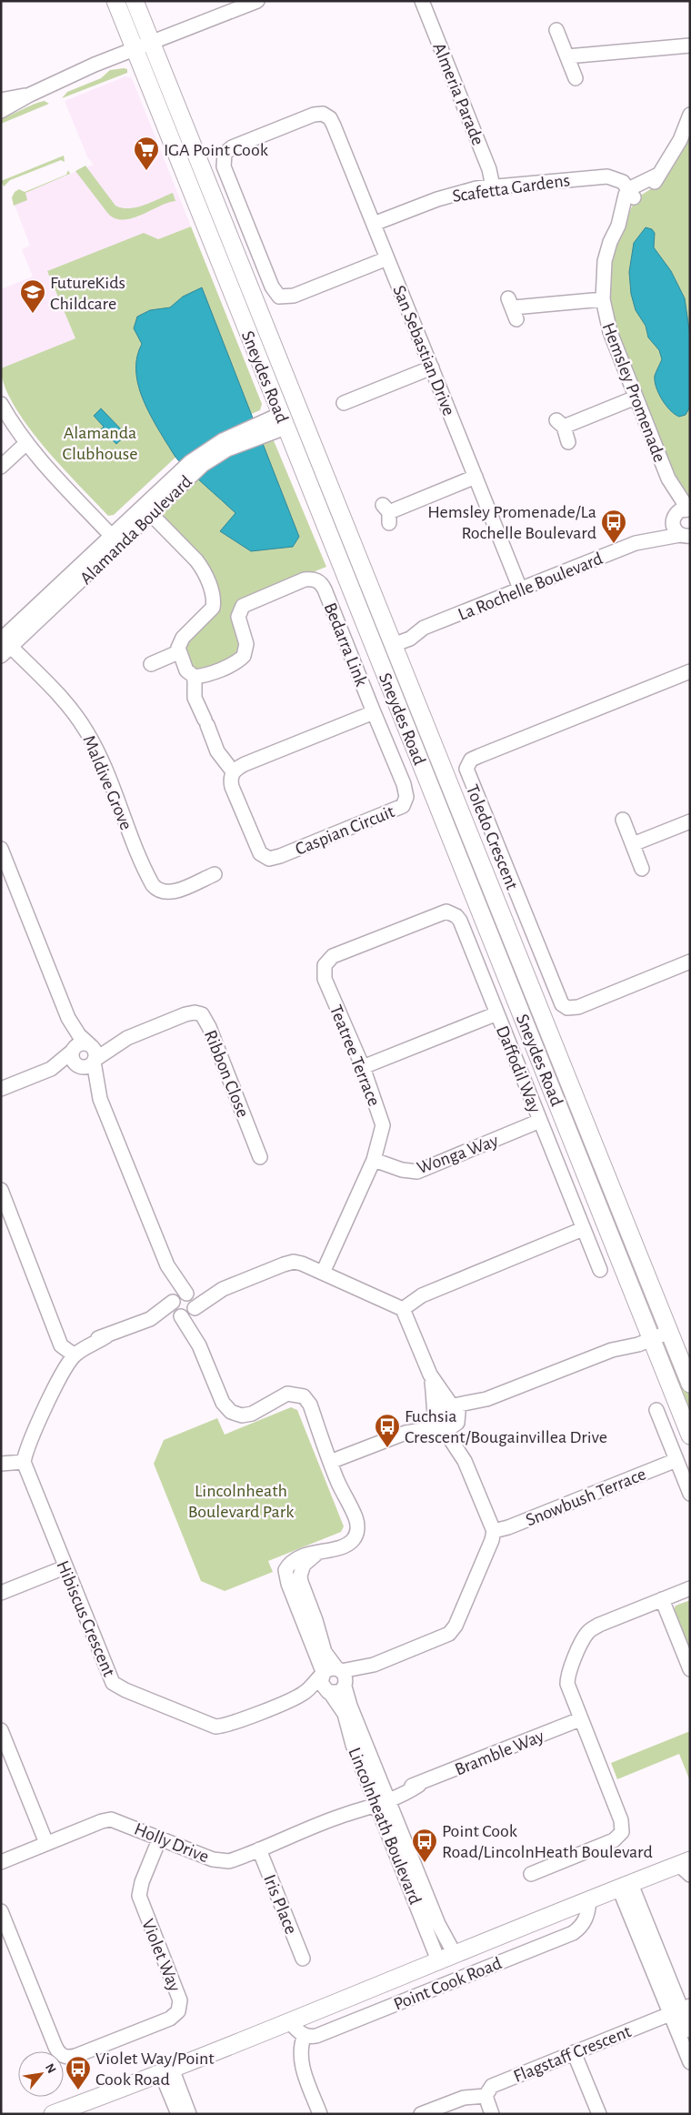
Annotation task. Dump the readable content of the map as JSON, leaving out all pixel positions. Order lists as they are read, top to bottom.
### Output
{
  "streets": {
    "main road": ["Sneydes Road", "Point Cook Road"],
    "street": [
      "Almeria Parade",
      "Scafetta Gardens",
      "San Sebastian Drive",
      "Hemsley Promenade",
      "Alamanda Boulevard",
      "La Rochelle Boulevard",
      "Bedarra Link",
      "Maldive Grove",
      "Caspian Circuit",
      "Toledo Crescent",
      "Teatree Terrace",
      "Daffodil Way",
      "Ribbon Close",
      "Wonga Way",
      "Snowbush Terrace",
      "Hibiscus Crescent",
      "Bramble Way",
      "Lincolnheath Boulevard",
      "Holly Drive",
      "Iris Place",
      "Violet Way",
      "Flagstaff Crescent"
    ]
  },
  "crossings": [
    ["Almeria Parade", "Scafetta Gardens"],
    ["Scafetta Gardens", "San Sebastian Drive"],
    ["Scafetta Gardens", "Hemsley Promenade"],
    ["San Sebastian Drive", "La Rochelle Boulevard"],
    ["Sneydes Road", "Alamanda Boulevard"],
    ["Sneydes Road", "La Rochelle Boulevard"],
    ["Hemsley Promenade", "La Rochelle Boulevard"],
    ["Alamanda Boulevard", "Maldive Grove"],
    ["Bedarra Link", "Caspian Circuit"],
    ["Teatree Terrace", "Daffodil Way"],
    ["Teatree Terrace", "Wonga Way"],
    ["Daffodil Way", "Wonga Way"],
    ["Hibiscus Crescent", "Lincolnheath Boulevard"],
    ["Bramble Way", "Lincolnheath Boulevard"],
    ["Bramble Way", "Holly Drive"],
    ["Lincolnheath Boulevard", "Holly Drive"],
    ["Lincolnheath Boulevard", "Point Cook Road"],
    ["Holly Drive", "Iris Place"],
    ["Holly Drive", "Violet Way"]
  ],
  "parks": ["Alamanda Clubhouse", "Lincolnheath Boulevard Park"],
  "places": {
    "supermarket": ["IGA Point Cook"],
    "school or university": ["FutureKids Childcare"],
    "bus stop": [
      "Hemsley Promenade/La Rochelle Boulevard",
      "Fuchsia Crescent/Bougainvillea Drive",
      "Point Cook Road/LincolnHeath Boulevard",
      "Violet Way/Point Cook Road"
    ]
  },
  "north": "top right"
}
